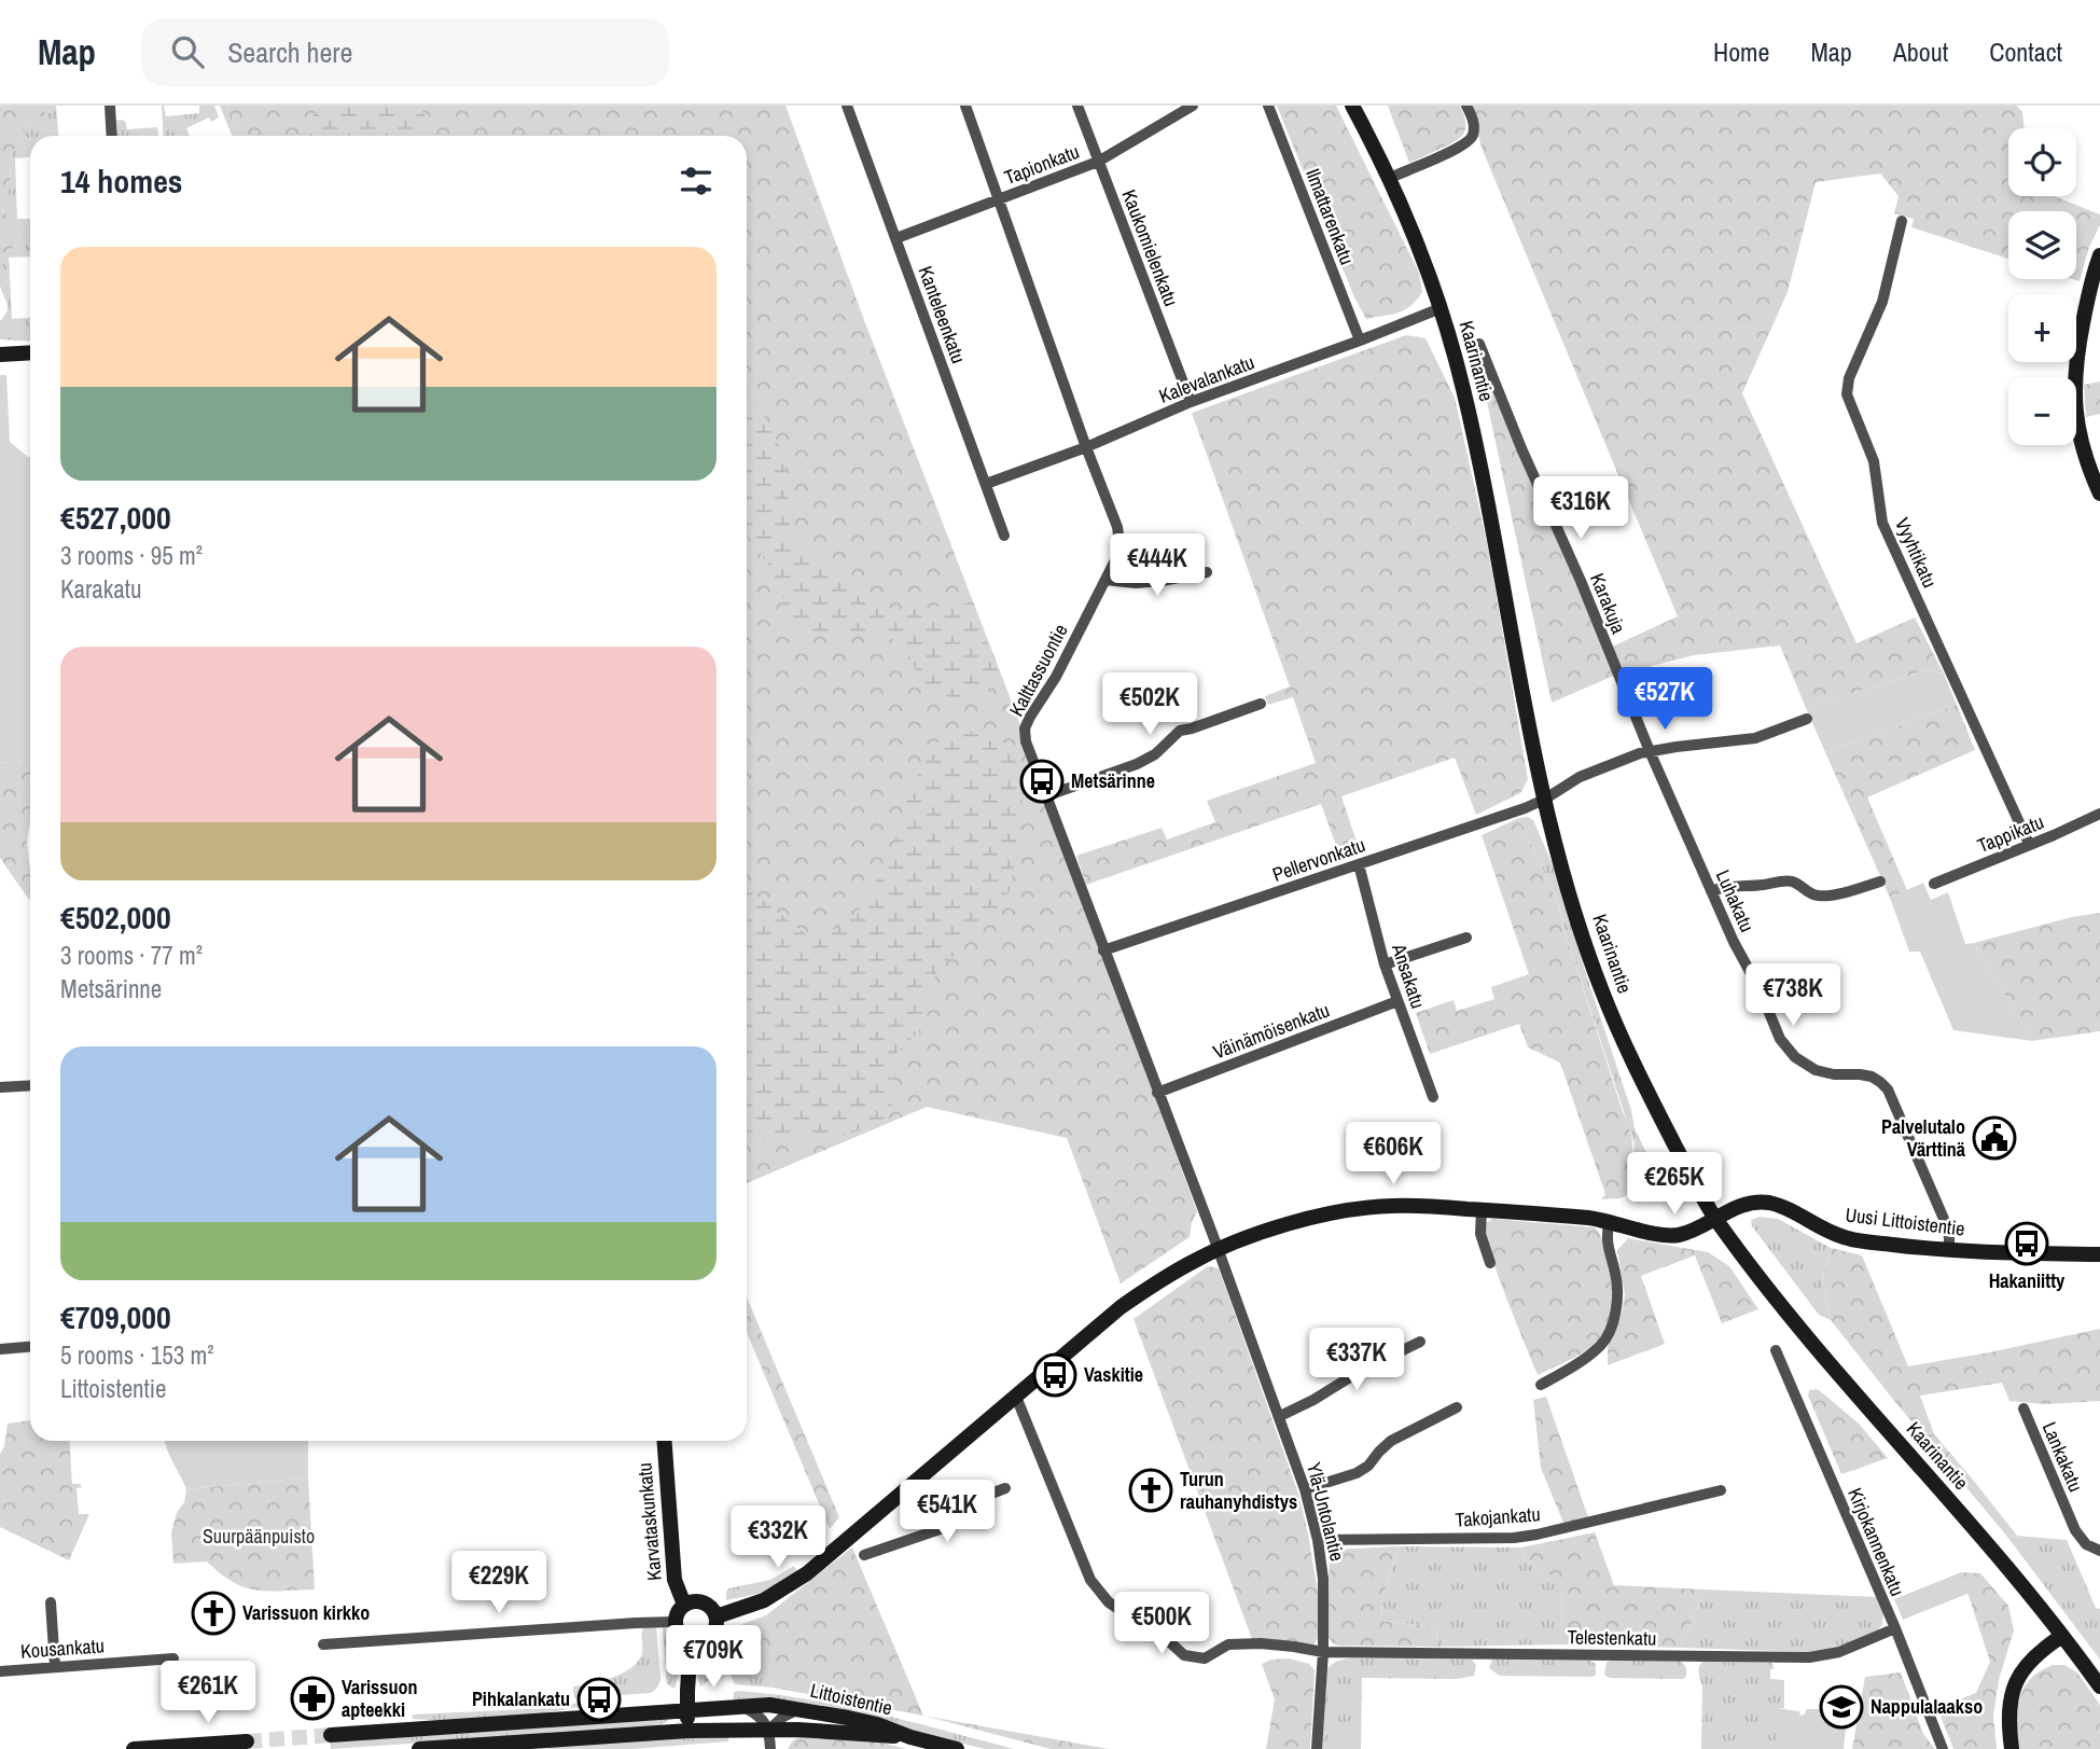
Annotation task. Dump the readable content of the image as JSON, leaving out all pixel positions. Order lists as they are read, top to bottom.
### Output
{
  "streets": {
    "street": [
      "Tapionkatu",
      "Ilmattarenkatu",
      "Kaukomielenkatu",
      "Kanteleenkatu",
      "Kaarinantie",
      "Kalevalankatu",
      "Vyyhtikatu",
      "Karakuja",
      "Kalttassuontie",
      "Tappikatu",
      "Pellervonkatu",
      "Luhakatu",
      "Ansakatu",
      "Väinämöisenkatu",
      "Uusi Littoistentie",
      "Lankakatu",
      "Ylä-Untolantie",
      "Takojankatu",
      "Karvataskunkatu",
      "Kirjokannenkatu",
      "Telestenkatu",
      "Kousankatu",
      "Littoistentie"
    ]
  },
  "crossings": [
    ["Tapionkatu", "Kaukomielenkatu"],
    ["Tapionkatu", "Kanteleenkatu"],
    ["Tapionkatu", "Kalttassuontie"],
    ["Ilmattarenkatu", "Kalevalankatu"],
    ["Kaukomielenkatu", "Kalevalankatu"],
    ["Kanteleenkatu", "Kalevalankatu"],
    ["Kaarinantie", "Kalevalankatu"],
    ["Kaarinantie", "Pellervonkatu"],
    ["Kaarinantie", "Uusi Littoistentie"],
    ["Kalevalankatu", "Kalttassuontie"],
    ["Vyyhtikatu", "Tappikatu"],
    ["Karakuja", "Pellervonkatu"],
    ["Karakuja", "Luhakatu"],
    ["Kalttassuontie", "Pellervonkatu"],
    ["Kalttassuontie", "Väinämöisenkatu"],
    ["Kalttassuontie", "Uusi Littoistentie"],
    ["Kalttassuontie", "Ylä-Untolantie"],
    ["Pellervonkatu", "Luhakatu"],
    ["Pellervonkatu", "Ansakatu"],
    ["Luhakatu", "Uusi Littoistentie"],
    ["Ansakatu", "Väinämöisenkatu"],
    ["Uusi Littoistentie", "Ylä-Untolantie"],
    ["Uusi Littoistentie", "Karvataskunkatu"],
    ["Ylä-Untolantie", "Takojankatu"],
    ["Ylä-Untolantie", "Telestenkatu"],
    ["Kirjokannenkatu", "Telestenkatu"]
  ],
  "parks": ["Suurpäänpuisto"],
  "places": {
    "bus stop": [
      "Metsärinne",
      "Hakaniitty",
      "Vaskitie",
      "Pihkalankatu"
    ],
    "public building": ["Palvelutalo Värttinä"],
    "church": ["Turun rauhanyhdistys", "Varissuon kirkko"],
    "pharmacy": ["Varissuon apteekki"],
    "school or university": ["Nappulalaakso"]
  },
  "page": {
    "header": "Map",
    "search": "Search here",
    "nav": [
      "Home",
      "Map",
      "About",
      "Contact"
    ],
    "map_buttons": ["+", "−"],
    "heading": "14 homes",
    "list": [
      {
        "name": "€527,000",
        "note": "3 rooms · 95 m² · Karakatu"
      },
      {
        "name": "€502,000",
        "note": "3 rooms · 77 m² · Metsärinne"
      },
      {
        "name": "€709,000",
        "note": "5 rooms · 153 m² · Littoistentie"
      }
    ],
    "price": [
      "€316K",
      "€444K",
      "€527K",
      "€502K",
      "€738K",
      "€606K",
      "€265K",
      "€337K",
      "€541K",
      "€332K",
      "€229K",
      "€500K",
      "€709K",
      "€261K"
    ]
  }
}
